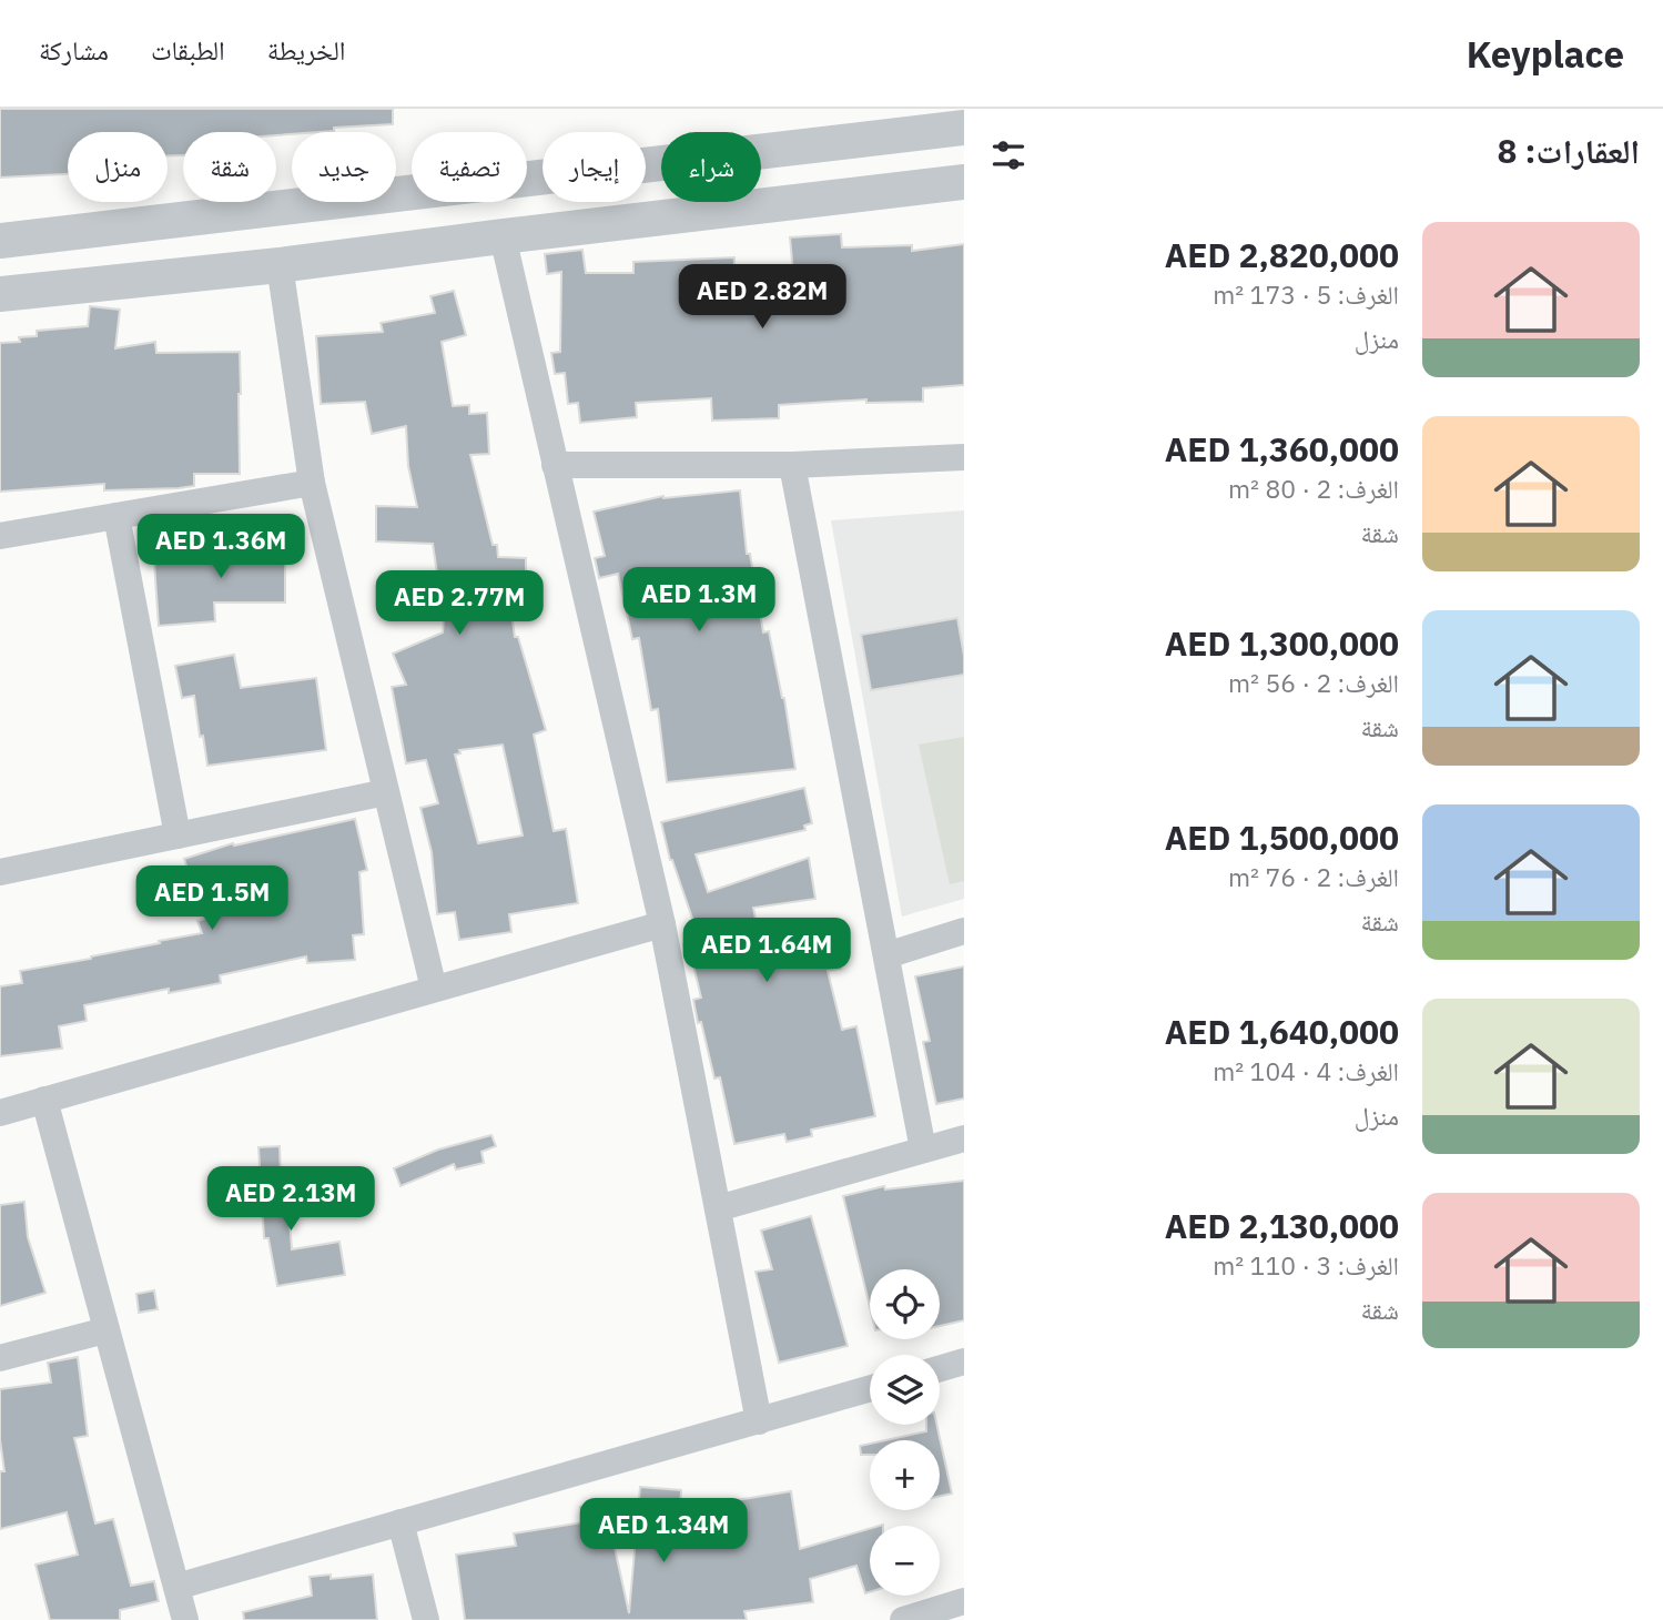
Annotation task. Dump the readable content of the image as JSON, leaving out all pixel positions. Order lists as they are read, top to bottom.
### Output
{
  "page": {
    "header": "Keyplace",
    "nav": ["الخريطة", "الطبقات", "مشاركة"],
    "heading": "العقارات: 8",
    "chip": [
      "شراء",
      "إيجار",
      "تصفية",
      "جديد",
      "شقة",
      "منزل"
    ],
    "list": [
      {
        "name": "AED 2,820,000",
        "note": "الغرف: 5 · 173 m² · منزل"
      },
      {
        "name": "AED 1,360,000",
        "note": "الغرف: 2 · 80 m² · شقة"
      },
      {
        "name": "AED 1,300,000",
        "note": "الغرف: 2 · 56 m² · شقة"
      },
      {
        "name": "AED 1,500,000",
        "note": "الغرف: 2 · 76 m² · شقة"
      },
      {
        "name": "AED 1,640,000",
        "note": "الغرف: 4 · 104 m² · منزل"
      },
      {
        "name": "AED 2,130,000",
        "note": "الغرف: 3 · 110 m² · شقة"
      }
    ],
    "price": [
      "AED 2.82M",
      "AED 1.36M",
      "AED 1.3M",
      "AED 2.77M",
      "AED 1.5M",
      "AED 1.64M",
      "AED 2.13M",
      "AED 1.34M"
    ],
    "map_buttons": ["+", "−"]
  }
}
